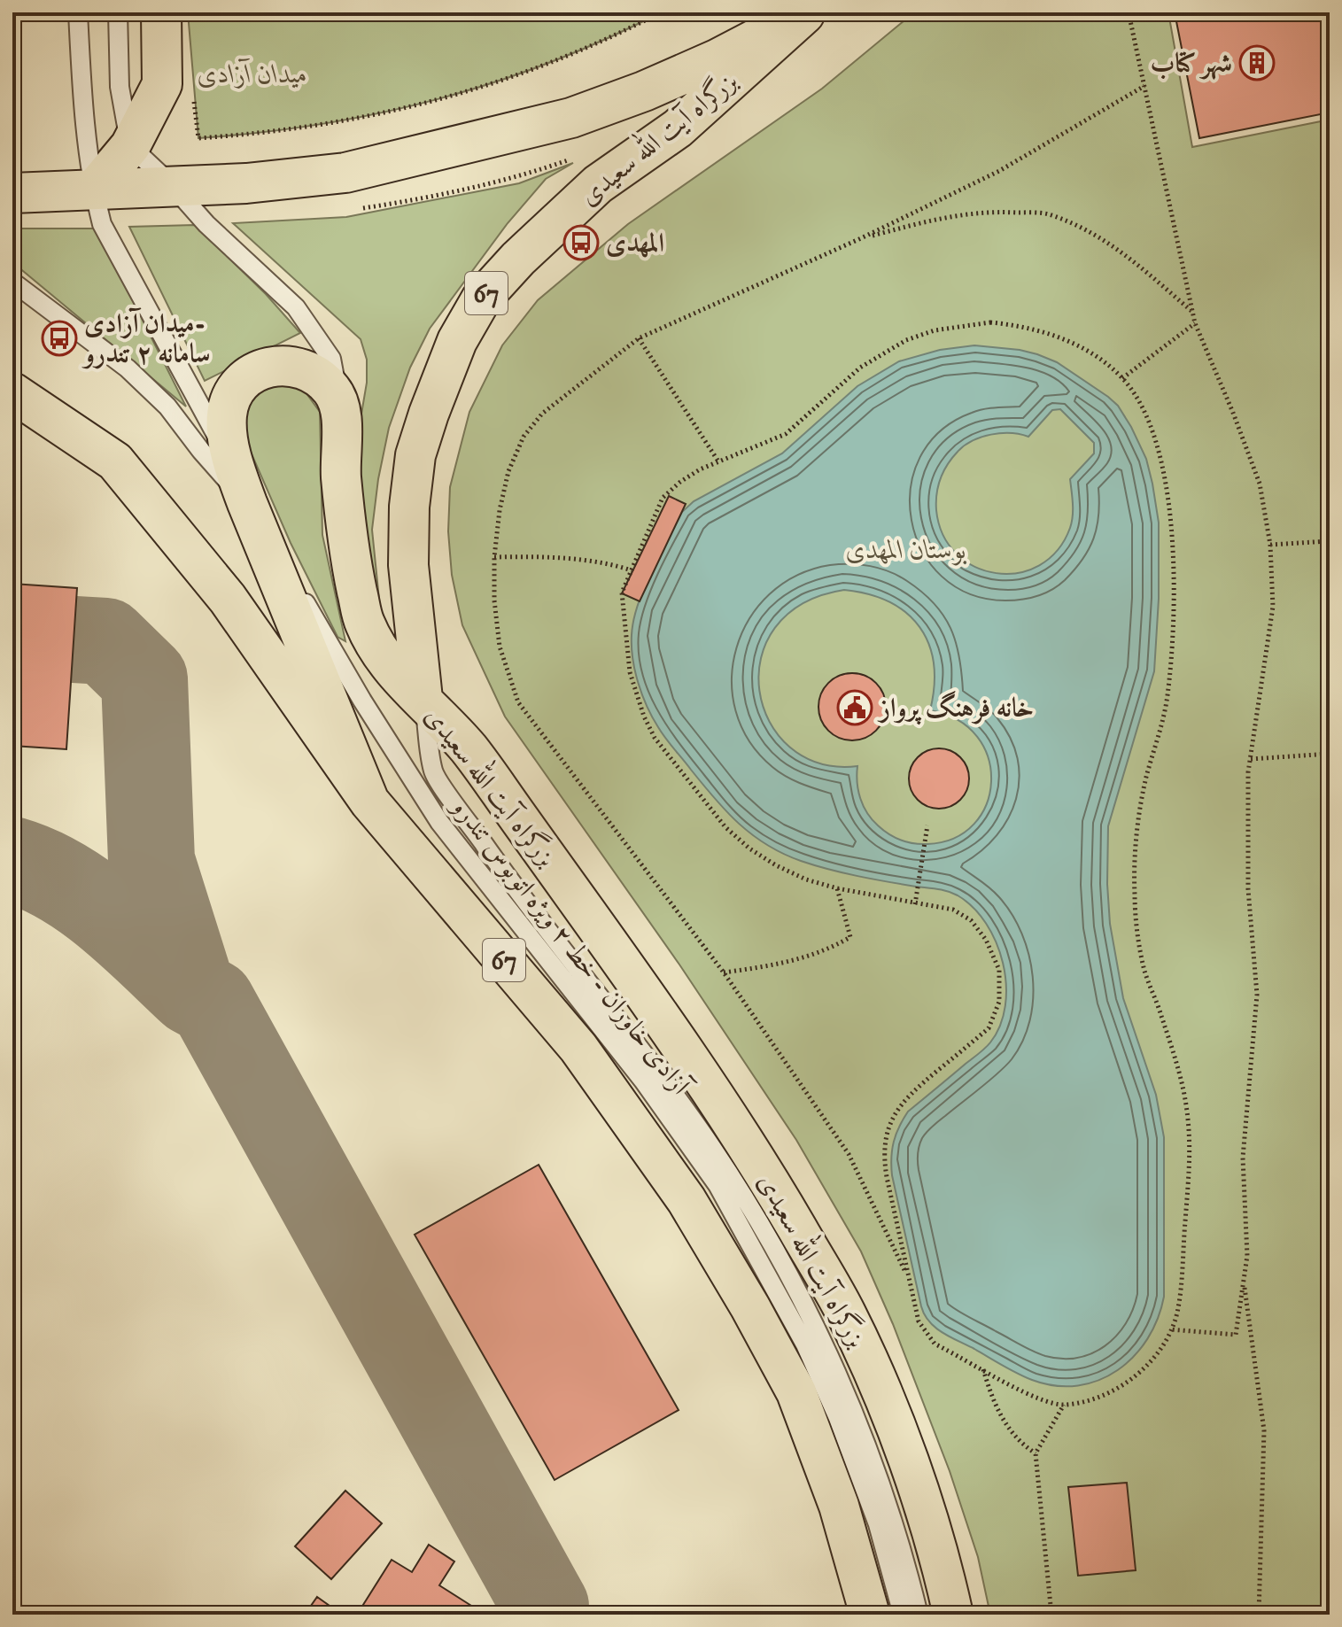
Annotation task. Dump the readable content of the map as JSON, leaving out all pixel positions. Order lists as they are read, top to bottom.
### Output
{
  "streets": {
    "highway": ["بزرگراه آیت الله سعیدی", "67"],
    "lane": ["آزادی خاوران - خط ۲ ویژه اتوبوس تندرو"]
  },
  "crossings": [
    ["بزرگراه آیت الله سعیدی", "آزادی خاوران - خط ۲ ویژه اتوبوس تندرو"]
  ],
  "parks": ["میدان آزادی", "بوستان المهدی"],
  "places": {
    "building": ["شهر کتاب"],
    "bus stop": ["المهدی", "میدان آزادی- سامانه ۲ تندرو"],
    "public building": ["خانه فرهنگ پرواز"]
  }
}
